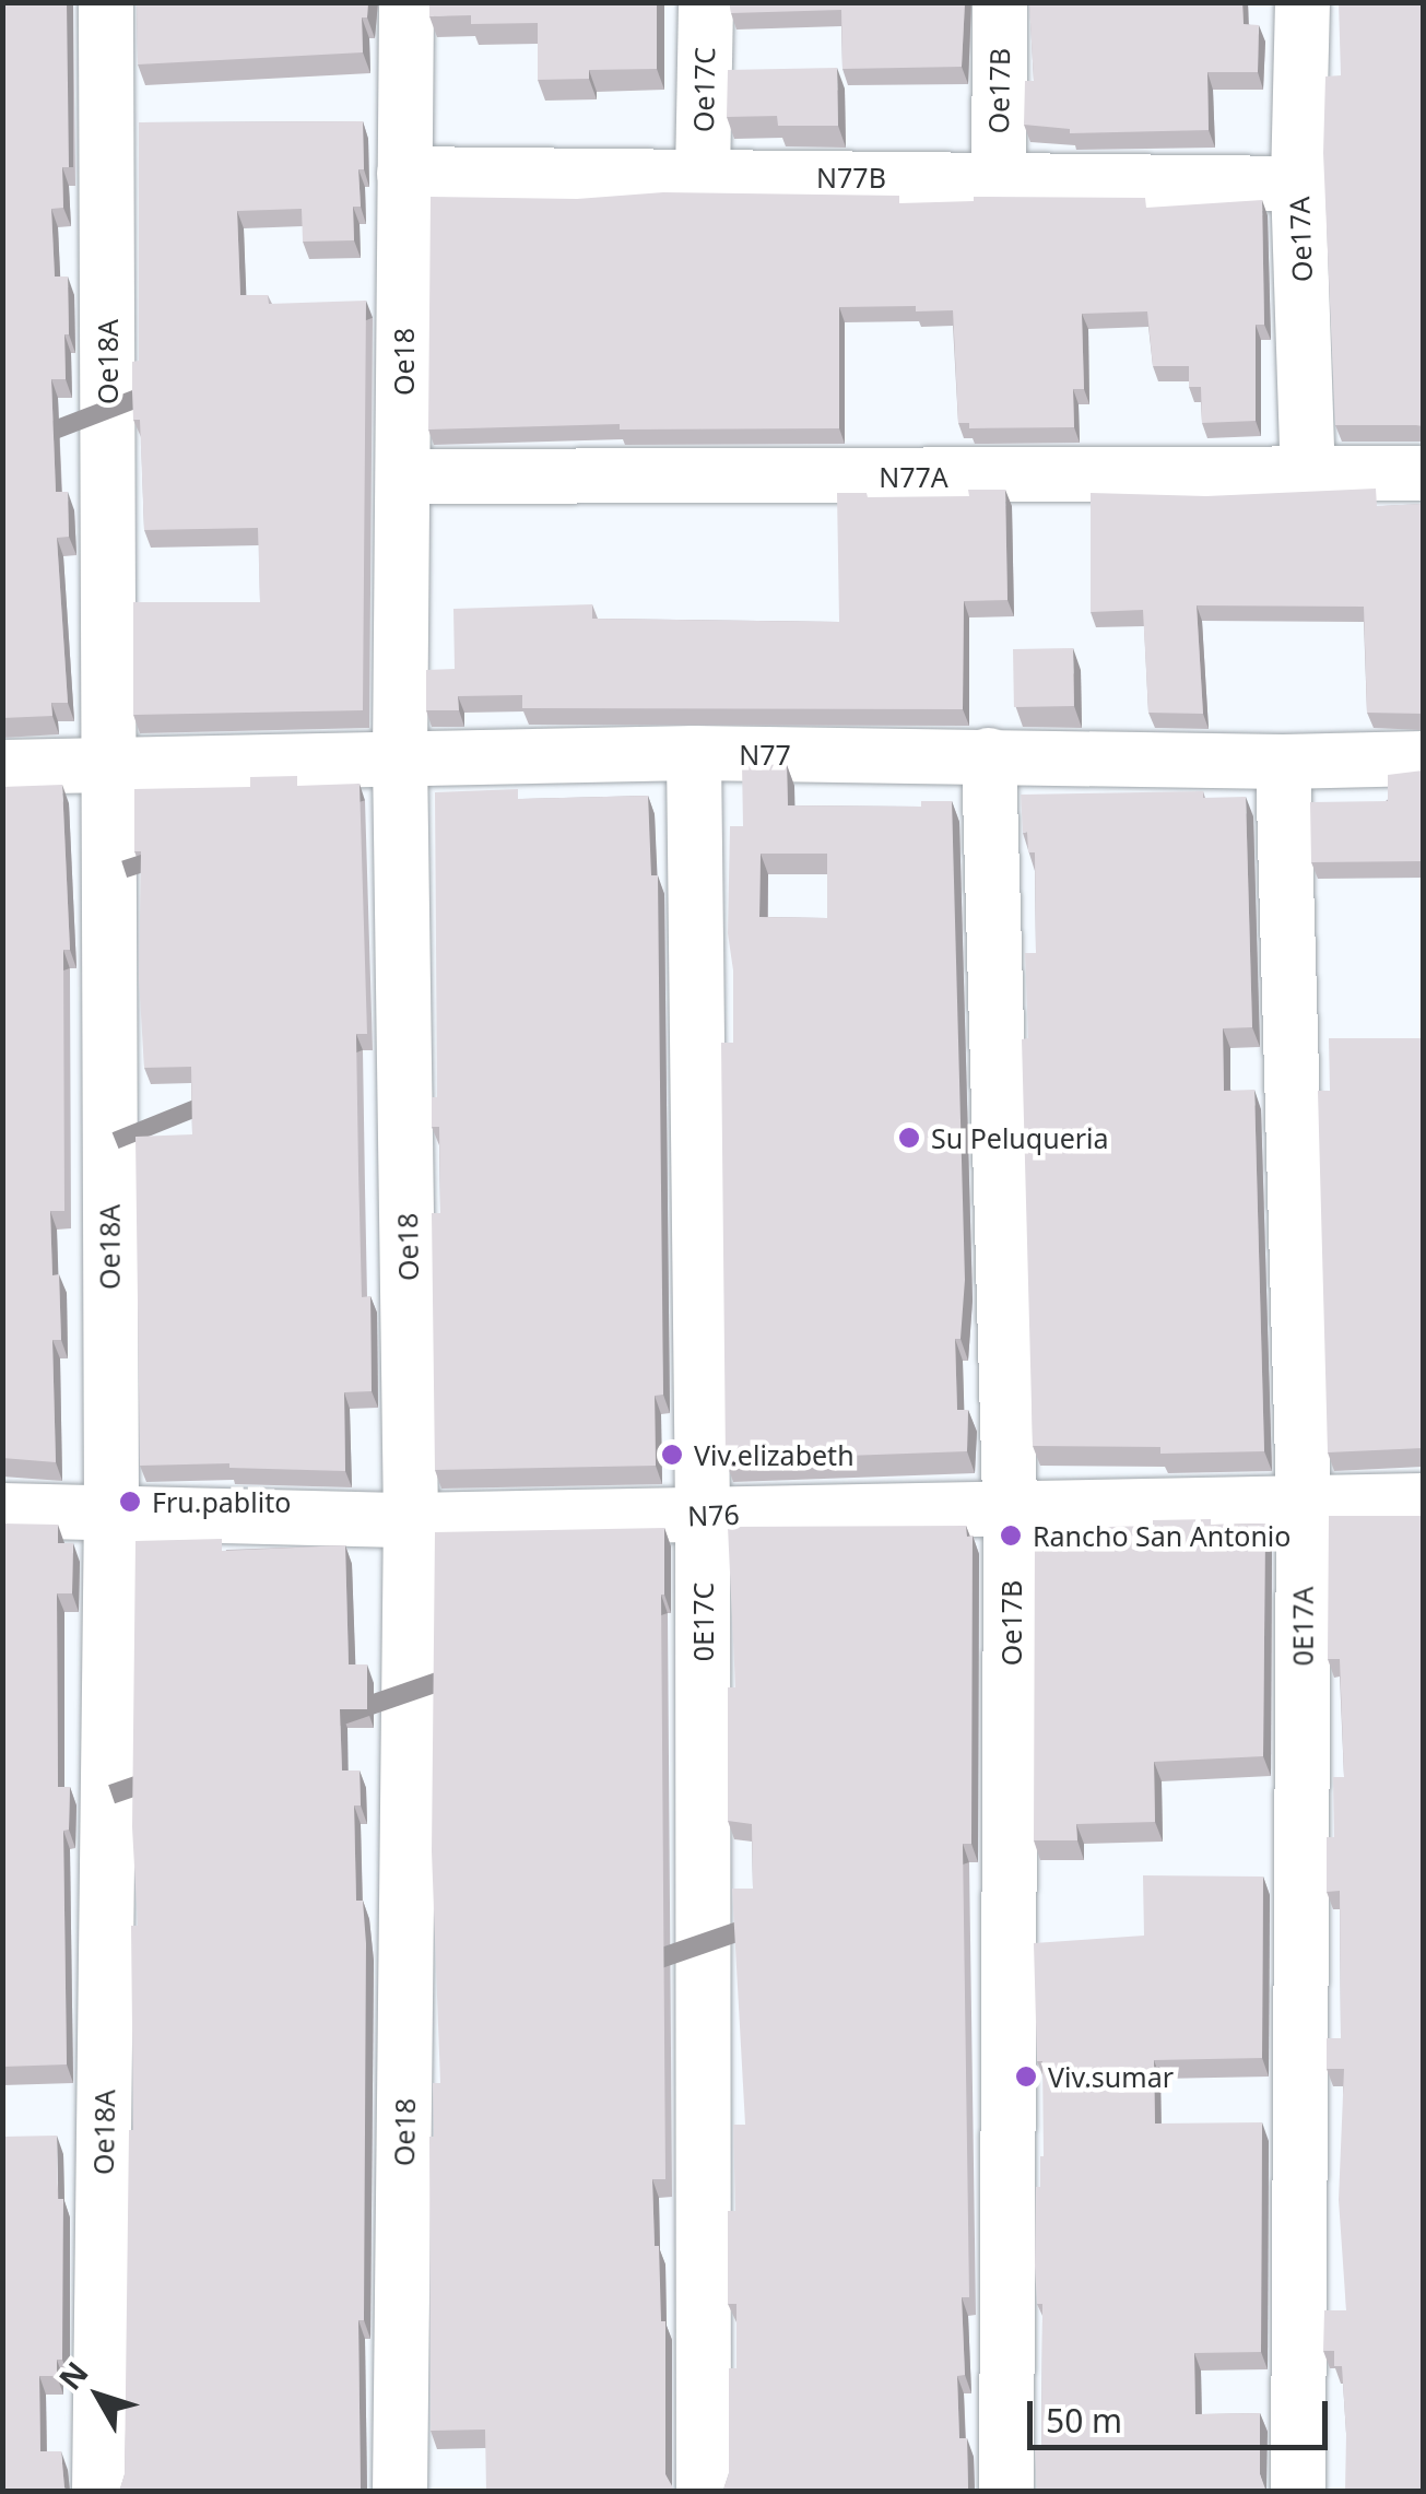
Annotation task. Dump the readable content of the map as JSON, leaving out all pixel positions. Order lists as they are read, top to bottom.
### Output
{
  "streets": {
    "street": [
      "Oe17C",
      "Oe17B",
      "N77B",
      "Oe17A",
      "Oe18A",
      "Oe18",
      "N77A",
      "N77",
      "N76",
      "0E17C",
      "0E17A"
    ]
  },
  "crossings": [
    ["Oe17C", "N77B"],
    ["Oe17B", "N77B"],
    ["Oe17B", "N77"],
    ["Oe17B", "N76"],
    ["N77B", "Oe17A"],
    ["N77B", "Oe18"],
    ["Oe17A", "N77A"],
    ["Oe18A", "N77"],
    ["Oe18A", "N76"],
    ["Oe18", "N77A"],
    ["Oe18", "N77"],
    ["Oe18", "N76"],
    ["N77", "0E17C"],
    ["N77", "0E17A"],
    ["N76", "0E17C"],
    ["N76", "0E17A"]
  ],
  "places": [
    "Su Peluqueria",
    "Viv.elizabeth",
    "Fru.pablito",
    "Rancho San Antonio",
    "Viv.sumar"
  ],
  "scale_bar": "50 m",
  "north": "top left"
}
